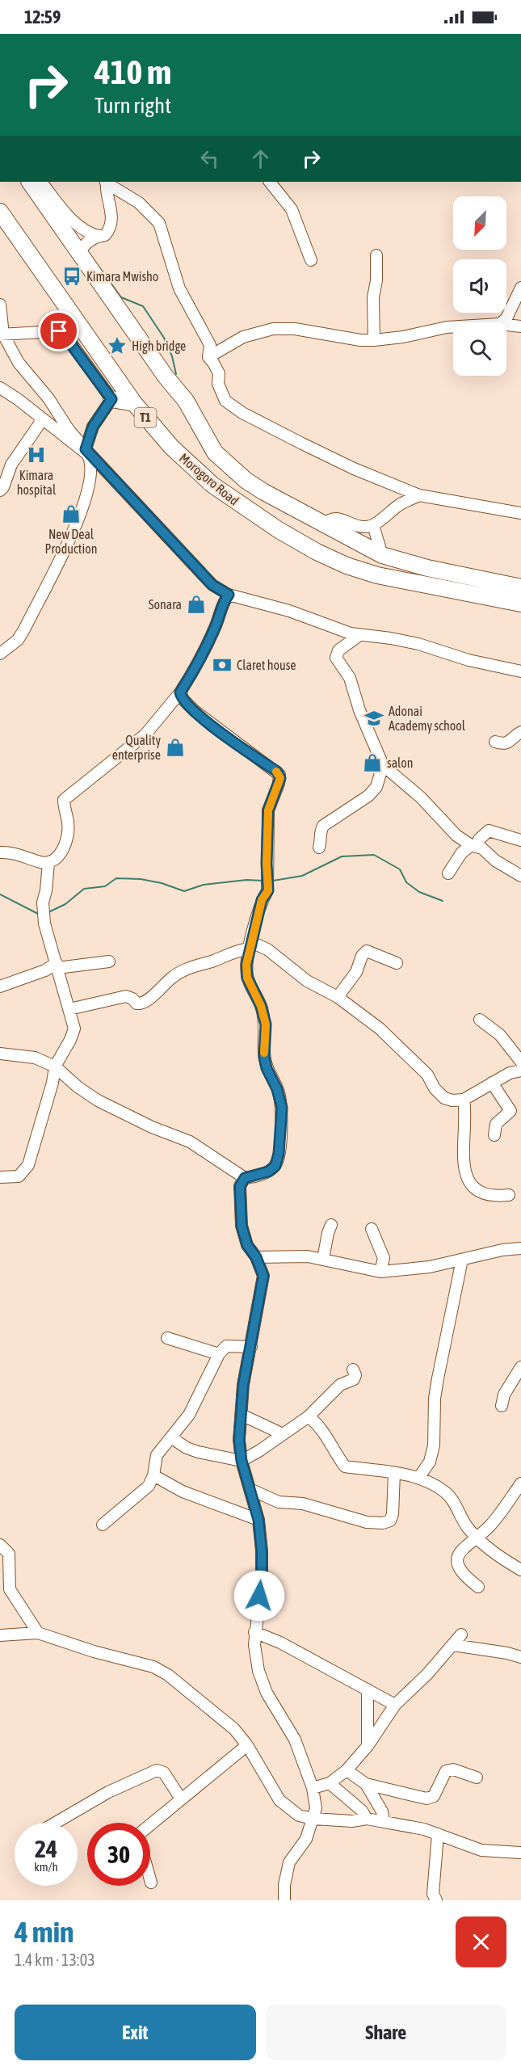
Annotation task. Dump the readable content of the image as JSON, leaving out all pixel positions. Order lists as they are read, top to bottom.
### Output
{
  "streets": {
    "highway": ["T1", "Morogoro Road"]
  },
  "places": {
    "bus stop": ["Kimara Mwisho"],
    "place": ["High bridge"],
    "hospital": ["Kimara hospital"],
    "shop": [
      "New Deal Production",
      "Sonara",
      "Quality enterprise",
      "salon"
    ],
    "bank": ["Claret house"],
    "school or university": ["Adonai Academy school"]
  },
  "north": "bottom left",
  "page": {
    "status": "12:59",
    "turn": ["410 m", "Turn right"],
    "speed": "24 km/h",
    "limit": "30",
    "heading": ["4 min", "1.4 km · 13:03"],
    "buttons": ["Exit", "Share"]
  }
}
